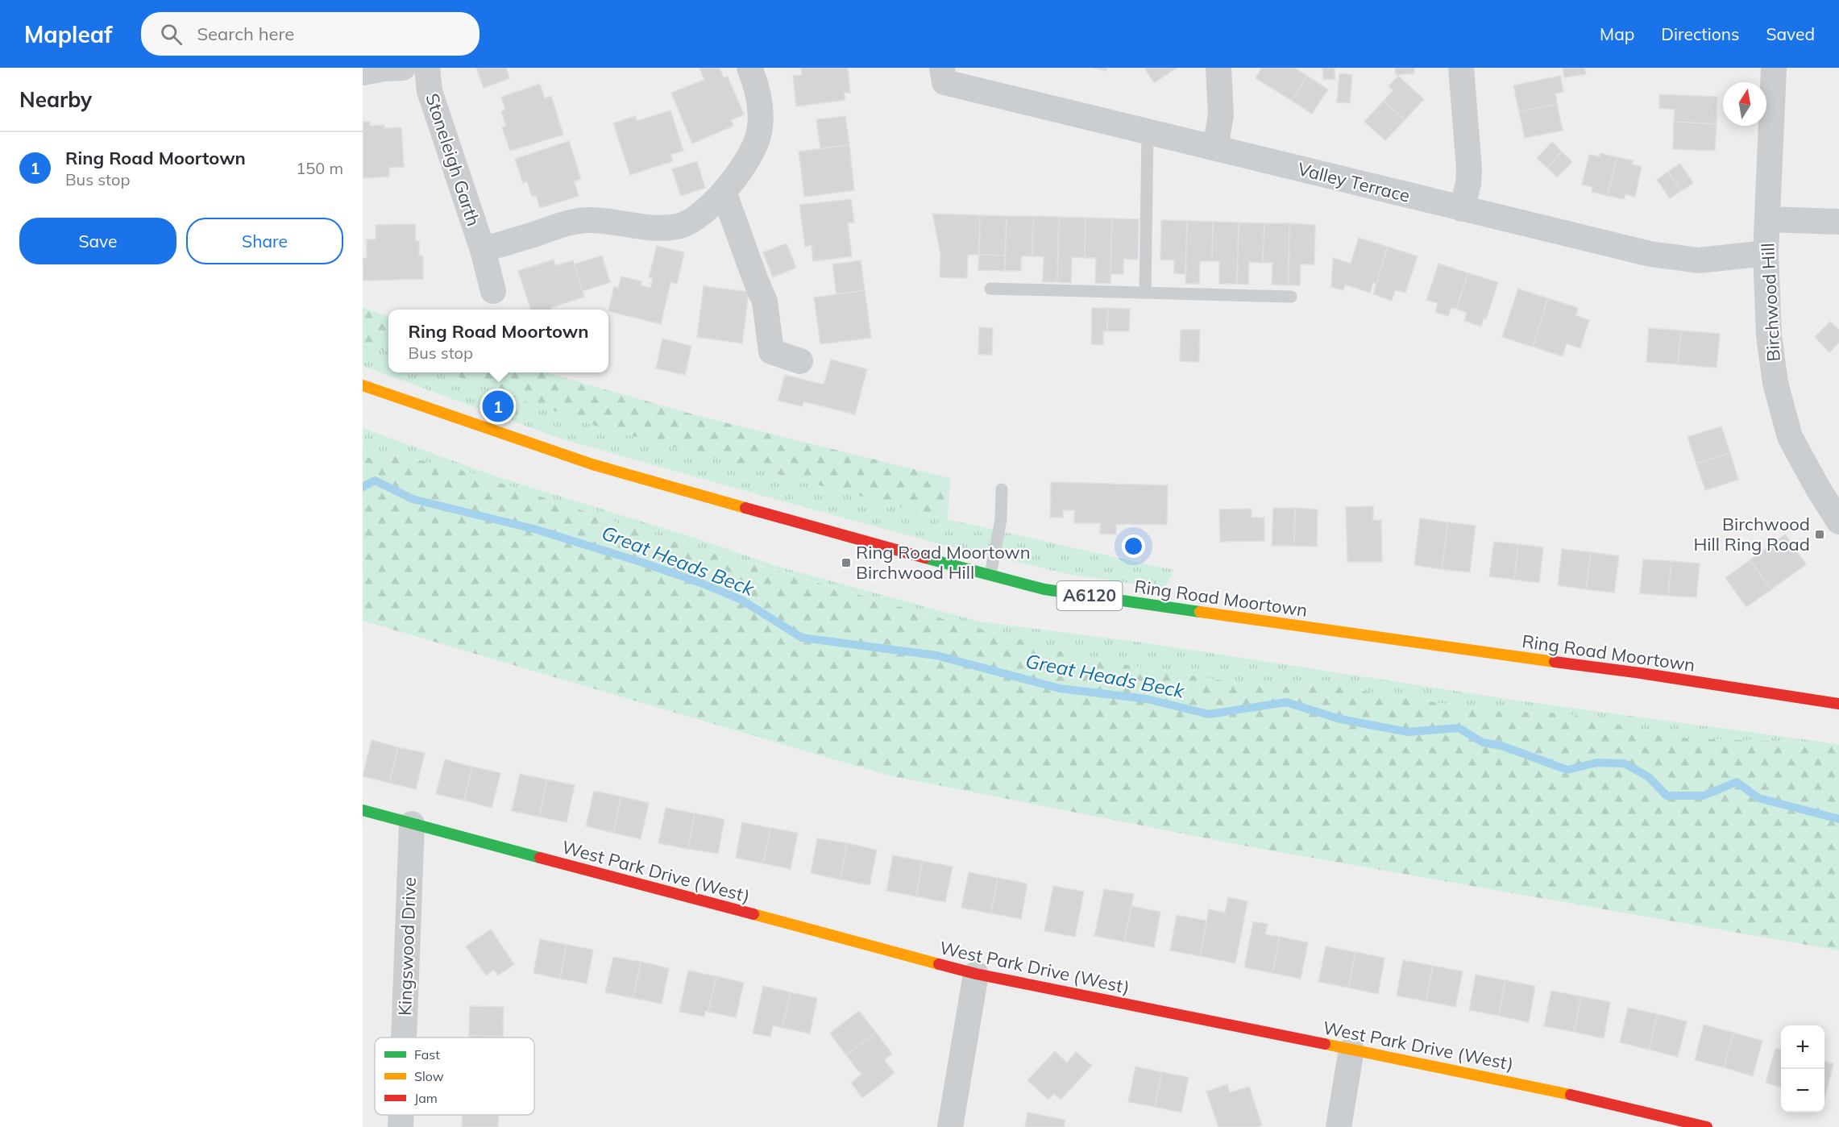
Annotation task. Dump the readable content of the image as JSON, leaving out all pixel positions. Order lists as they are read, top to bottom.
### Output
{
  "streets": {
    "main road": ["A6120", "Ring Road Moortown", "West Park Drive (West)"],
    "street": [
      "Stoneleigh Garth",
      "Valley Terrace",
      "Birchwood Hill",
      "Kingswood Drive"
    ]
  },
  "crossings": [
    ["Valley Terrace", "Birchwood Hill"],
    ["West Park Drive (West)", "Kingswood Drive"]
  ],
  "water": ["Great Heads Beck"],
  "places": {
    "transit": ["Birchwood Hill Ring Road", "Ring Road Moortown Birchwood Hill"]
  },
  "legend": ["Fast", "Slow", "Jam"],
  "north": "top",
  "page": {
    "header": "Mapleaf",
    "search": "Search here",
    "nav": ["Map", "Directions", "Saved"],
    "heading": "Nearby",
    "list": [
      {
        "mark": "1",
        "name": "Ring Road Moortown",
        "note": "Bus stop",
        "value": "150 m"
      }
    ],
    "buttons": ["Save", "Share"],
    "popup": ["Ring Road Moortown", "Bus stop"],
    "pins": "1",
    "map_buttons": ["+", "−"]
  }
}
